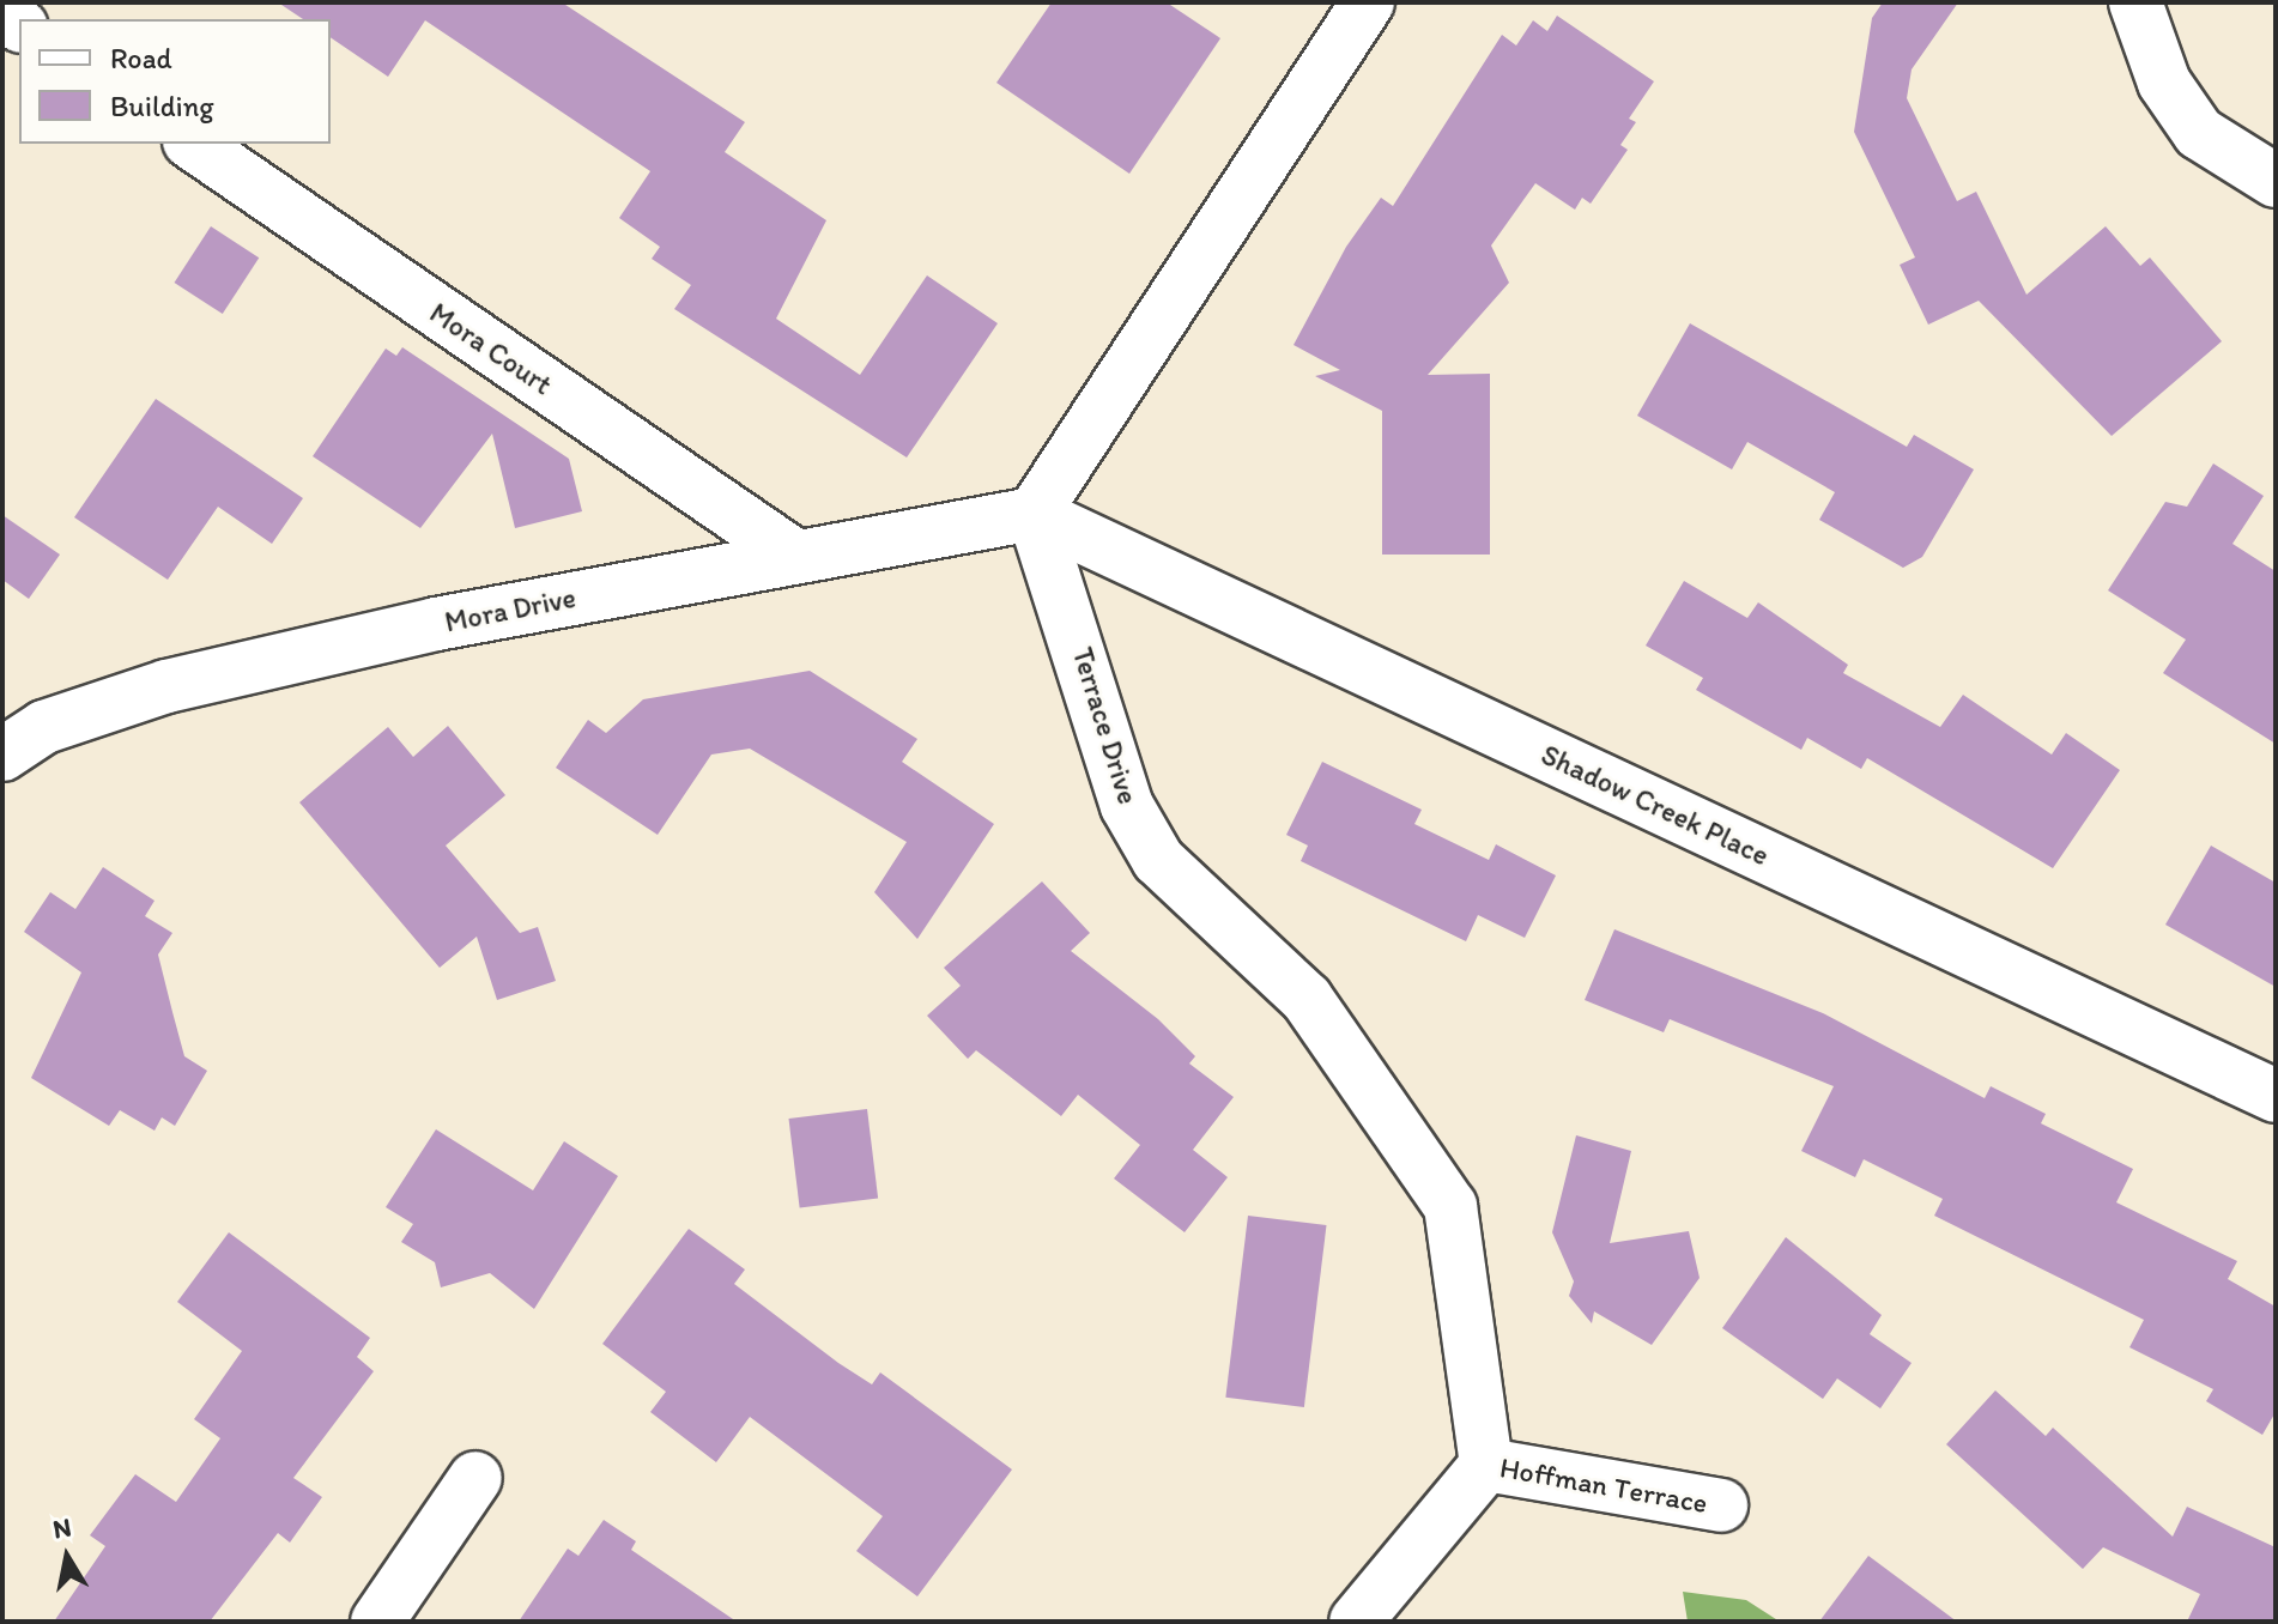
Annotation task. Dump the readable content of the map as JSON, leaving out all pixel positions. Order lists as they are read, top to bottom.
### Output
{
  "streets": {
    "street": [
      "Mora Court",
      "Mora Drive",
      "Terrace Drive",
      "Shadow Creek Place",
      "Hoffman Terrace"
    ]
  },
  "crossings": [
    ["Mora Court", "Mora Drive"],
    ["Mora Drive", "Terrace Drive"],
    ["Mora Drive", "Shadow Creek Place"],
    ["Terrace Drive", "Shadow Creek Place"],
    ["Terrace Drive", "Hoffman Terrace"]
  ],
  "legend": ["Road", "Building"],
  "north": "top"
}
